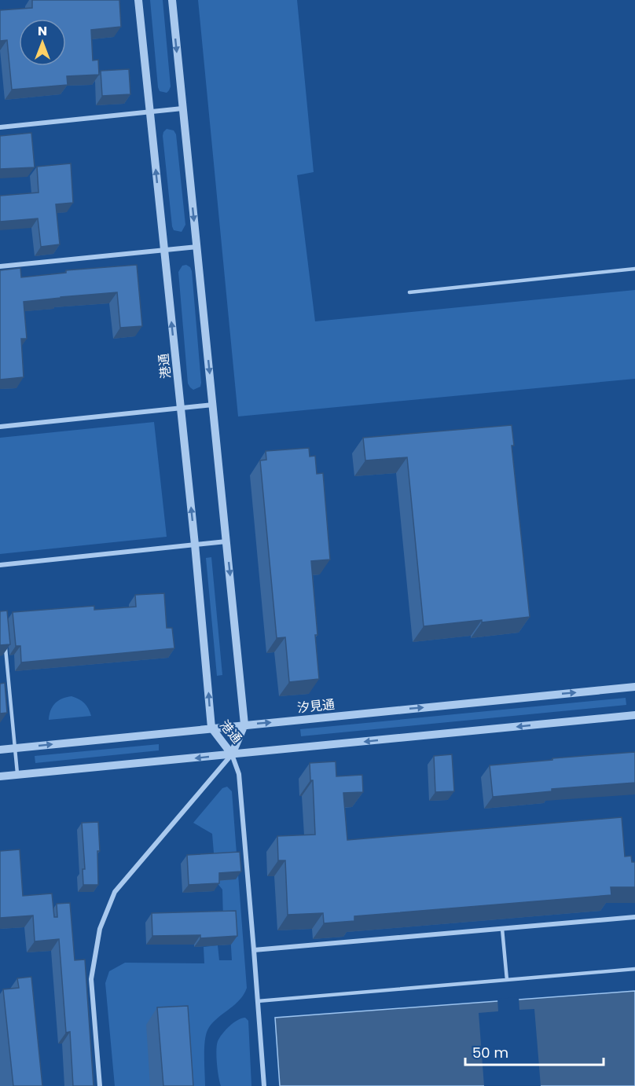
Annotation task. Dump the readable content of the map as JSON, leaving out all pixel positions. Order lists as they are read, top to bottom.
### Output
{
  "streets": {
    "street": ["港通", "汐見通"]
  },
  "crossings": [
    ["港通", "汐見通"]
  ],
  "scale_bar": "50 m",
  "north": "top"
}
